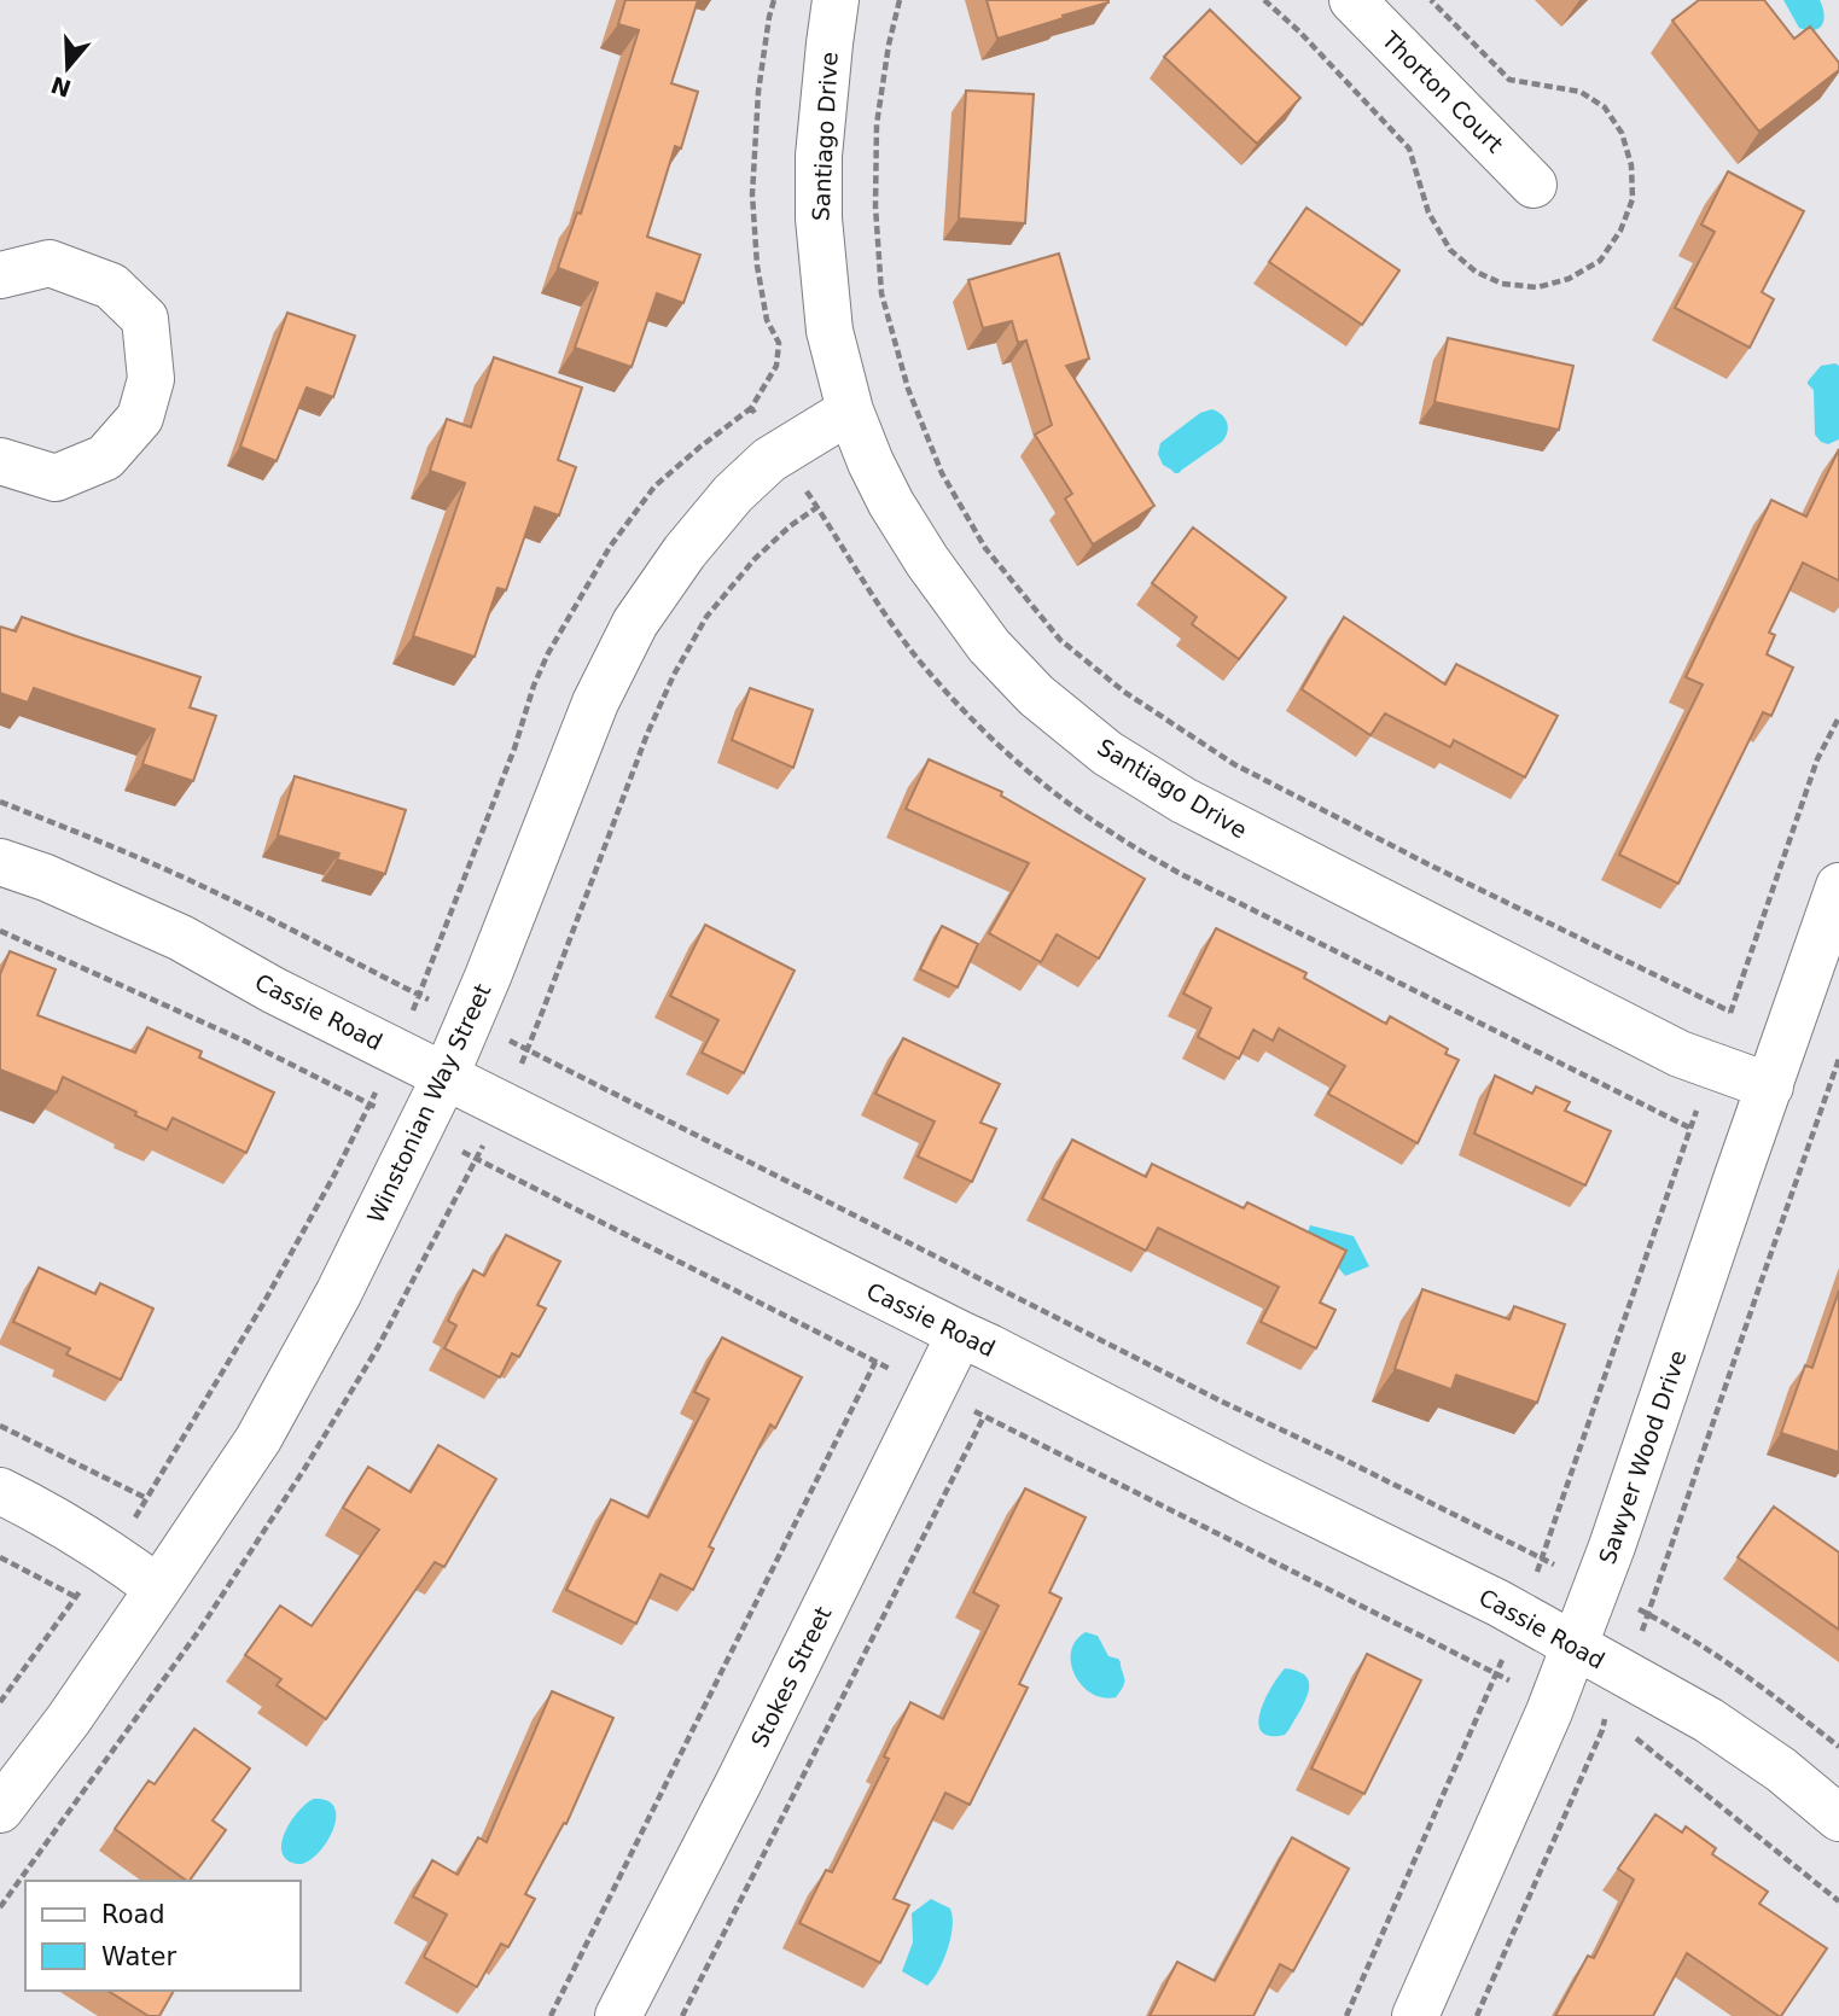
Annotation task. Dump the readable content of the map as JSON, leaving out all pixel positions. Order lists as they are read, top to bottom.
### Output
{
  "streets": {
    "street": [
      "Thorton Court",
      "Santiago Drive",
      "Cassie Road",
      "Winstonian Way Street",
      "Sawyer Wood Drive",
      "Stokes Street"
    ]
  },
  "crossings": [
    ["Santiago Drive", "Winstonian Way Street"],
    ["Santiago Drive", "Sawyer Wood Drive"],
    ["Cassie Road", "Winstonian Way Street"],
    ["Cassie Road", "Sawyer Wood Drive"],
    ["Cassie Road", "Stokes Street"]
  ],
  "legend": ["Road", "Water"],
  "north": "bottom"
}
